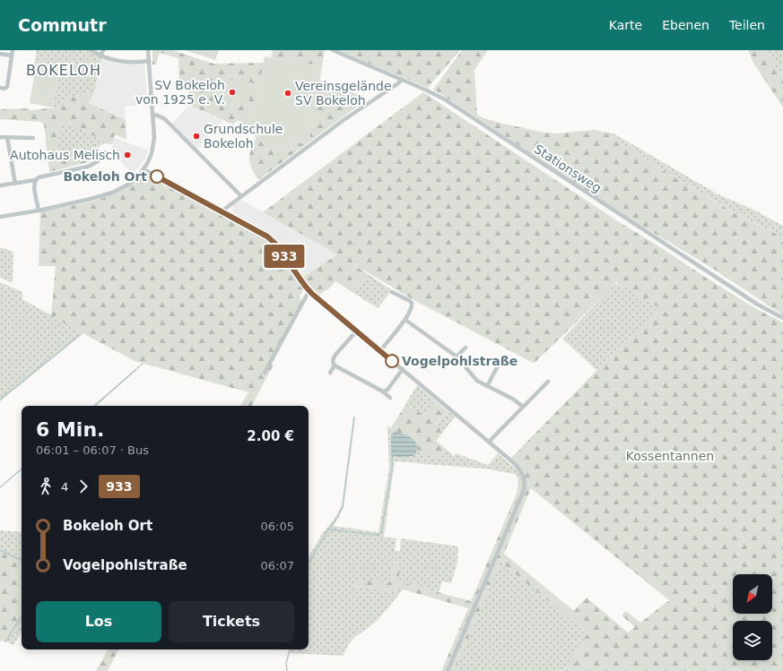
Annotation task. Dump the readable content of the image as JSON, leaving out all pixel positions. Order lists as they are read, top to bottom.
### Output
{
  "streets": {
    "street": ["Stationsweg"]
  },
  "districts": ["BOKELOH"],
  "parks": ["Kossentannen"],
  "places": [
    "SV Bokeloh von 1925 e. V.",
    "Vereinsgelände SV Bokeloh",
    "Grundschule Bokeloh",
    "Autohaus Melisch",
    "Bokeloh Ort",
    "Vogelpohlstraße"
  ],
  "lines": ["bus line 933"],
  "north": "bottom left",
  "page": {
    "header": "Commutr",
    "nav": ["Karte", "Ebenen", "Teilen"],
    "on_map": "933",
    "heading": ["6 Min.", "06:01 – 06:07 · Bus", "2.00 €"],
    "legs": ["4", "933"],
    "list": [
      {
        "name": "Bokeloh Ort",
        "value": "06:05"
      },
      {
        "name": "Vogelpohlstraße",
        "value": "06:07"
      }
    ],
    "buttons": ["Los", "Tickets"]
  }
}
